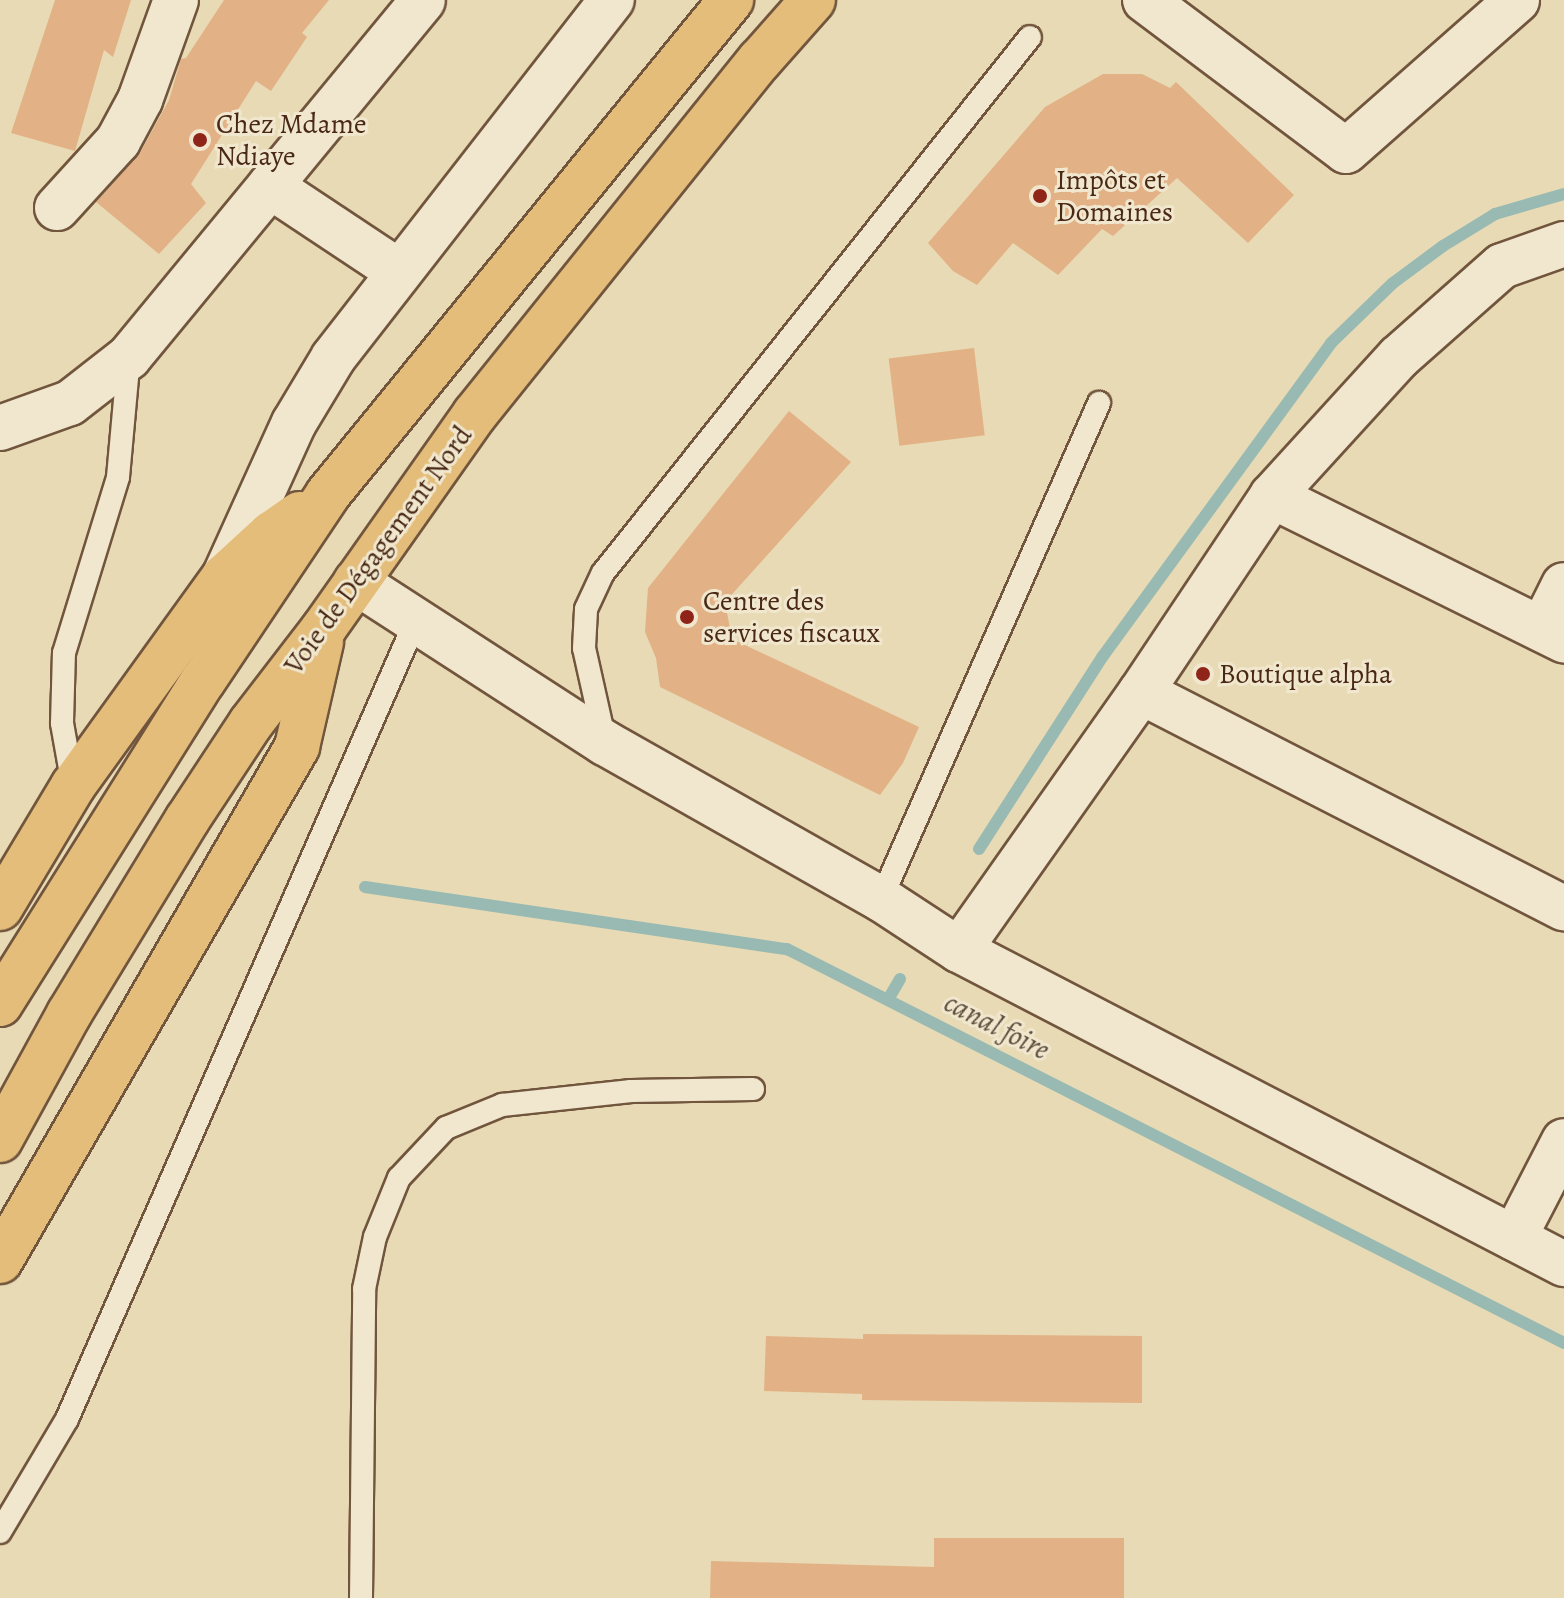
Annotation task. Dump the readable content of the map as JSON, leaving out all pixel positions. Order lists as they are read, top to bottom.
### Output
{
  "streets": {
    "highway": ["Voie de Dégagement Nord"]
  },
  "water": ["canal foire"],
  "places": [
    "Chez Mdame Ndiaye",
    "Impôts et Domaines",
    "Centre des services fiscaux",
    "Boutique alpha"
  ]
}
